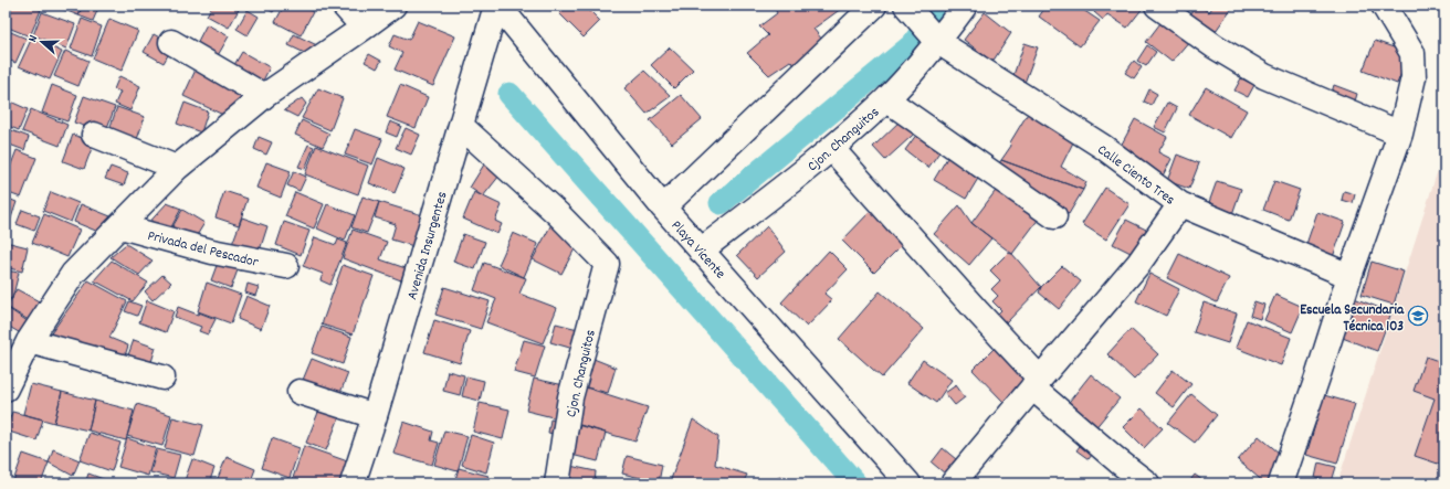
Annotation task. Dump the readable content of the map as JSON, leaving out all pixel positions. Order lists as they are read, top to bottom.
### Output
{
  "streets": {
    "street": [
      "Cjon. Changuitos",
      "Calle Ciento Tres",
      "Avenida Insurgentes",
      "Privada del Pescador",
      "Playa Vicente"
    ]
  },
  "crossings": [
    ["Cjon. Changuitos", "Calle Ciento Tres"],
    ["Cjon. Changuitos", "Avenida Insurgentes"],
    ["Cjon. Changuitos", "Playa Vicente"],
    ["Avenida Insurgentes", "Playa Vicente"]
  ],
  "places": {
    "school or university": ["Escuela Secundaria Técnica 103"]
  },
  "north": "left"
}
